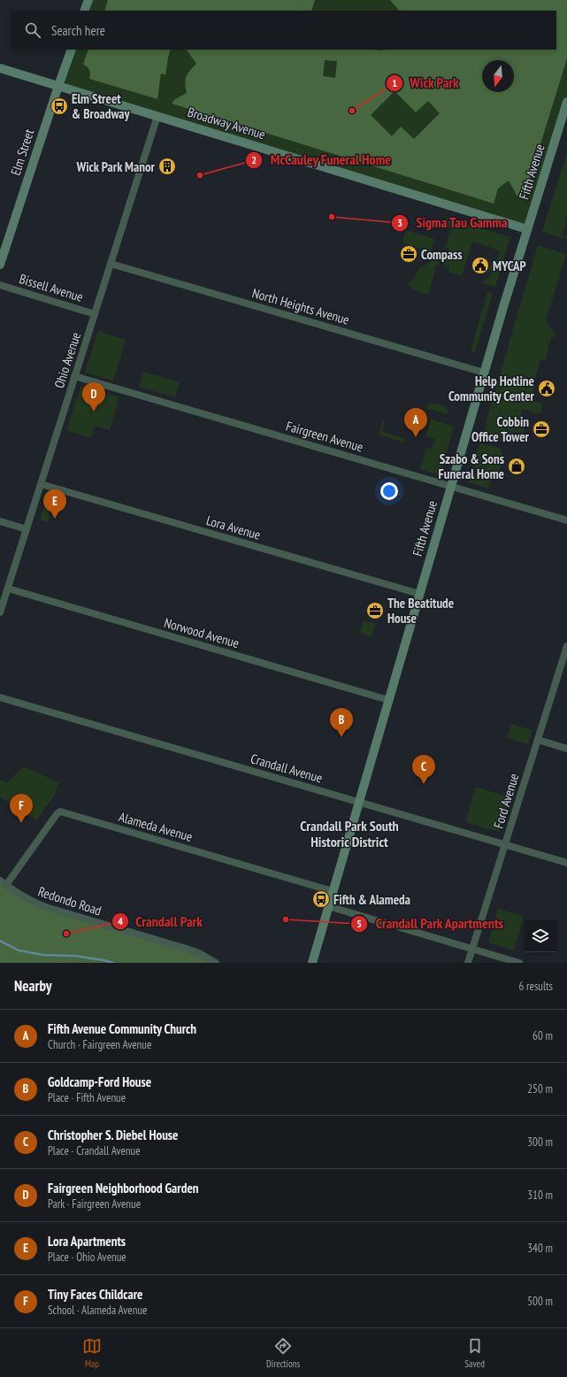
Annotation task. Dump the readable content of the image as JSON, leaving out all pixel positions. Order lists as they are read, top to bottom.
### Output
{
  "streets": {
    "street": [
      "Broadway Avenue",
      "Elm Street",
      "Fifth Avenue",
      "Bissell Avenue",
      "North Heights Avenue",
      "Ohio Avenue",
      "Fairgreen Avenue",
      "Lora Avenue",
      "Norwood Avenue",
      "Crandall Avenue",
      "Ford Avenue",
      "Alameda Avenue",
      "Redondo Road"
    ]
  },
  "crossings": [
    ["Broadway Avenue", "Elm Street"],
    ["Broadway Avenue", "Fifth Avenue"],
    ["Broadway Avenue", "Ohio Avenue"],
    ["Fifth Avenue", "North Heights Avenue"],
    ["Fifth Avenue", "Fairgreen Avenue"],
    ["Fifth Avenue", "Lora Avenue"],
    ["Fifth Avenue", "Norwood Avenue"],
    ["Fifth Avenue", "Crandall Avenue"],
    ["Fifth Avenue", "Alameda Avenue"],
    ["Bissell Avenue", "Ohio Avenue"],
    ["North Heights Avenue", "Ohio Avenue"],
    ["Ohio Avenue", "Fairgreen Avenue"],
    ["Ohio Avenue", "Lora Avenue"],
    ["Ohio Avenue", "Norwood Avenue"],
    ["Crandall Avenue", "Ford Avenue"],
    ["Alameda Avenue", "Redondo Road"]
  ],
  "districts": ["Crandall Park South Historic District"],
  "places": {
    "bus stop": ["Elm Street & Broadway", "Fifth & Alameda"],
    "other": [
      "Wick Park",
      "McCauley Funeral Home",
      "Sigma Tau Gamma",
      "Crandall Park Apartments",
      "Crandall Park"
    ],
    "building": ["Wick Park Manor"],
    "office": ["Compass", "Cobbin Office Tower", "The Beatitude House"],
    "public building": ["MYCAP", "Help Hotline Community Center"],
    "shop": ["Szabo & Sons Funeral Home"]
  },
  "north": "bottom",
  "page": {
    "search": "Search here",
    "pins": [
      "D",
      "A",
      "E",
      "B",
      "C",
      "F"
    ],
    "heading": ["Nearby", "6 results"],
    "list": [
      {
        "mark": "A",
        "name": "Fifth Avenue Community Church",
        "note": "Church · Fairgreen Avenue",
        "value": "60 m"
      },
      {
        "mark": "B",
        "name": "Goldcamp-Ford House",
        "note": "Place · Fifth Avenue",
        "value": "250 m"
      },
      {
        "mark": "C",
        "name": "Christopher S. Diebel House",
        "note": "Place · Crandall Avenue",
        "value": "300 m"
      },
      {
        "mark": "D",
        "name": "Fairgreen Neighborhood Garden",
        "note": "Park · Fairgreen Avenue",
        "value": "310 m"
      },
      {
        "mark": "E",
        "name": "Lora Apartments",
        "note": "Place · Ohio Avenue",
        "value": "340 m"
      },
      {
        "mark": "F",
        "name": "Tiny Faces Childcare",
        "note": "School · Alameda Avenue",
        "value": "500 m"
      }
    ],
    "nav": ["Map", "Directions", "Saved"]
  }
}
